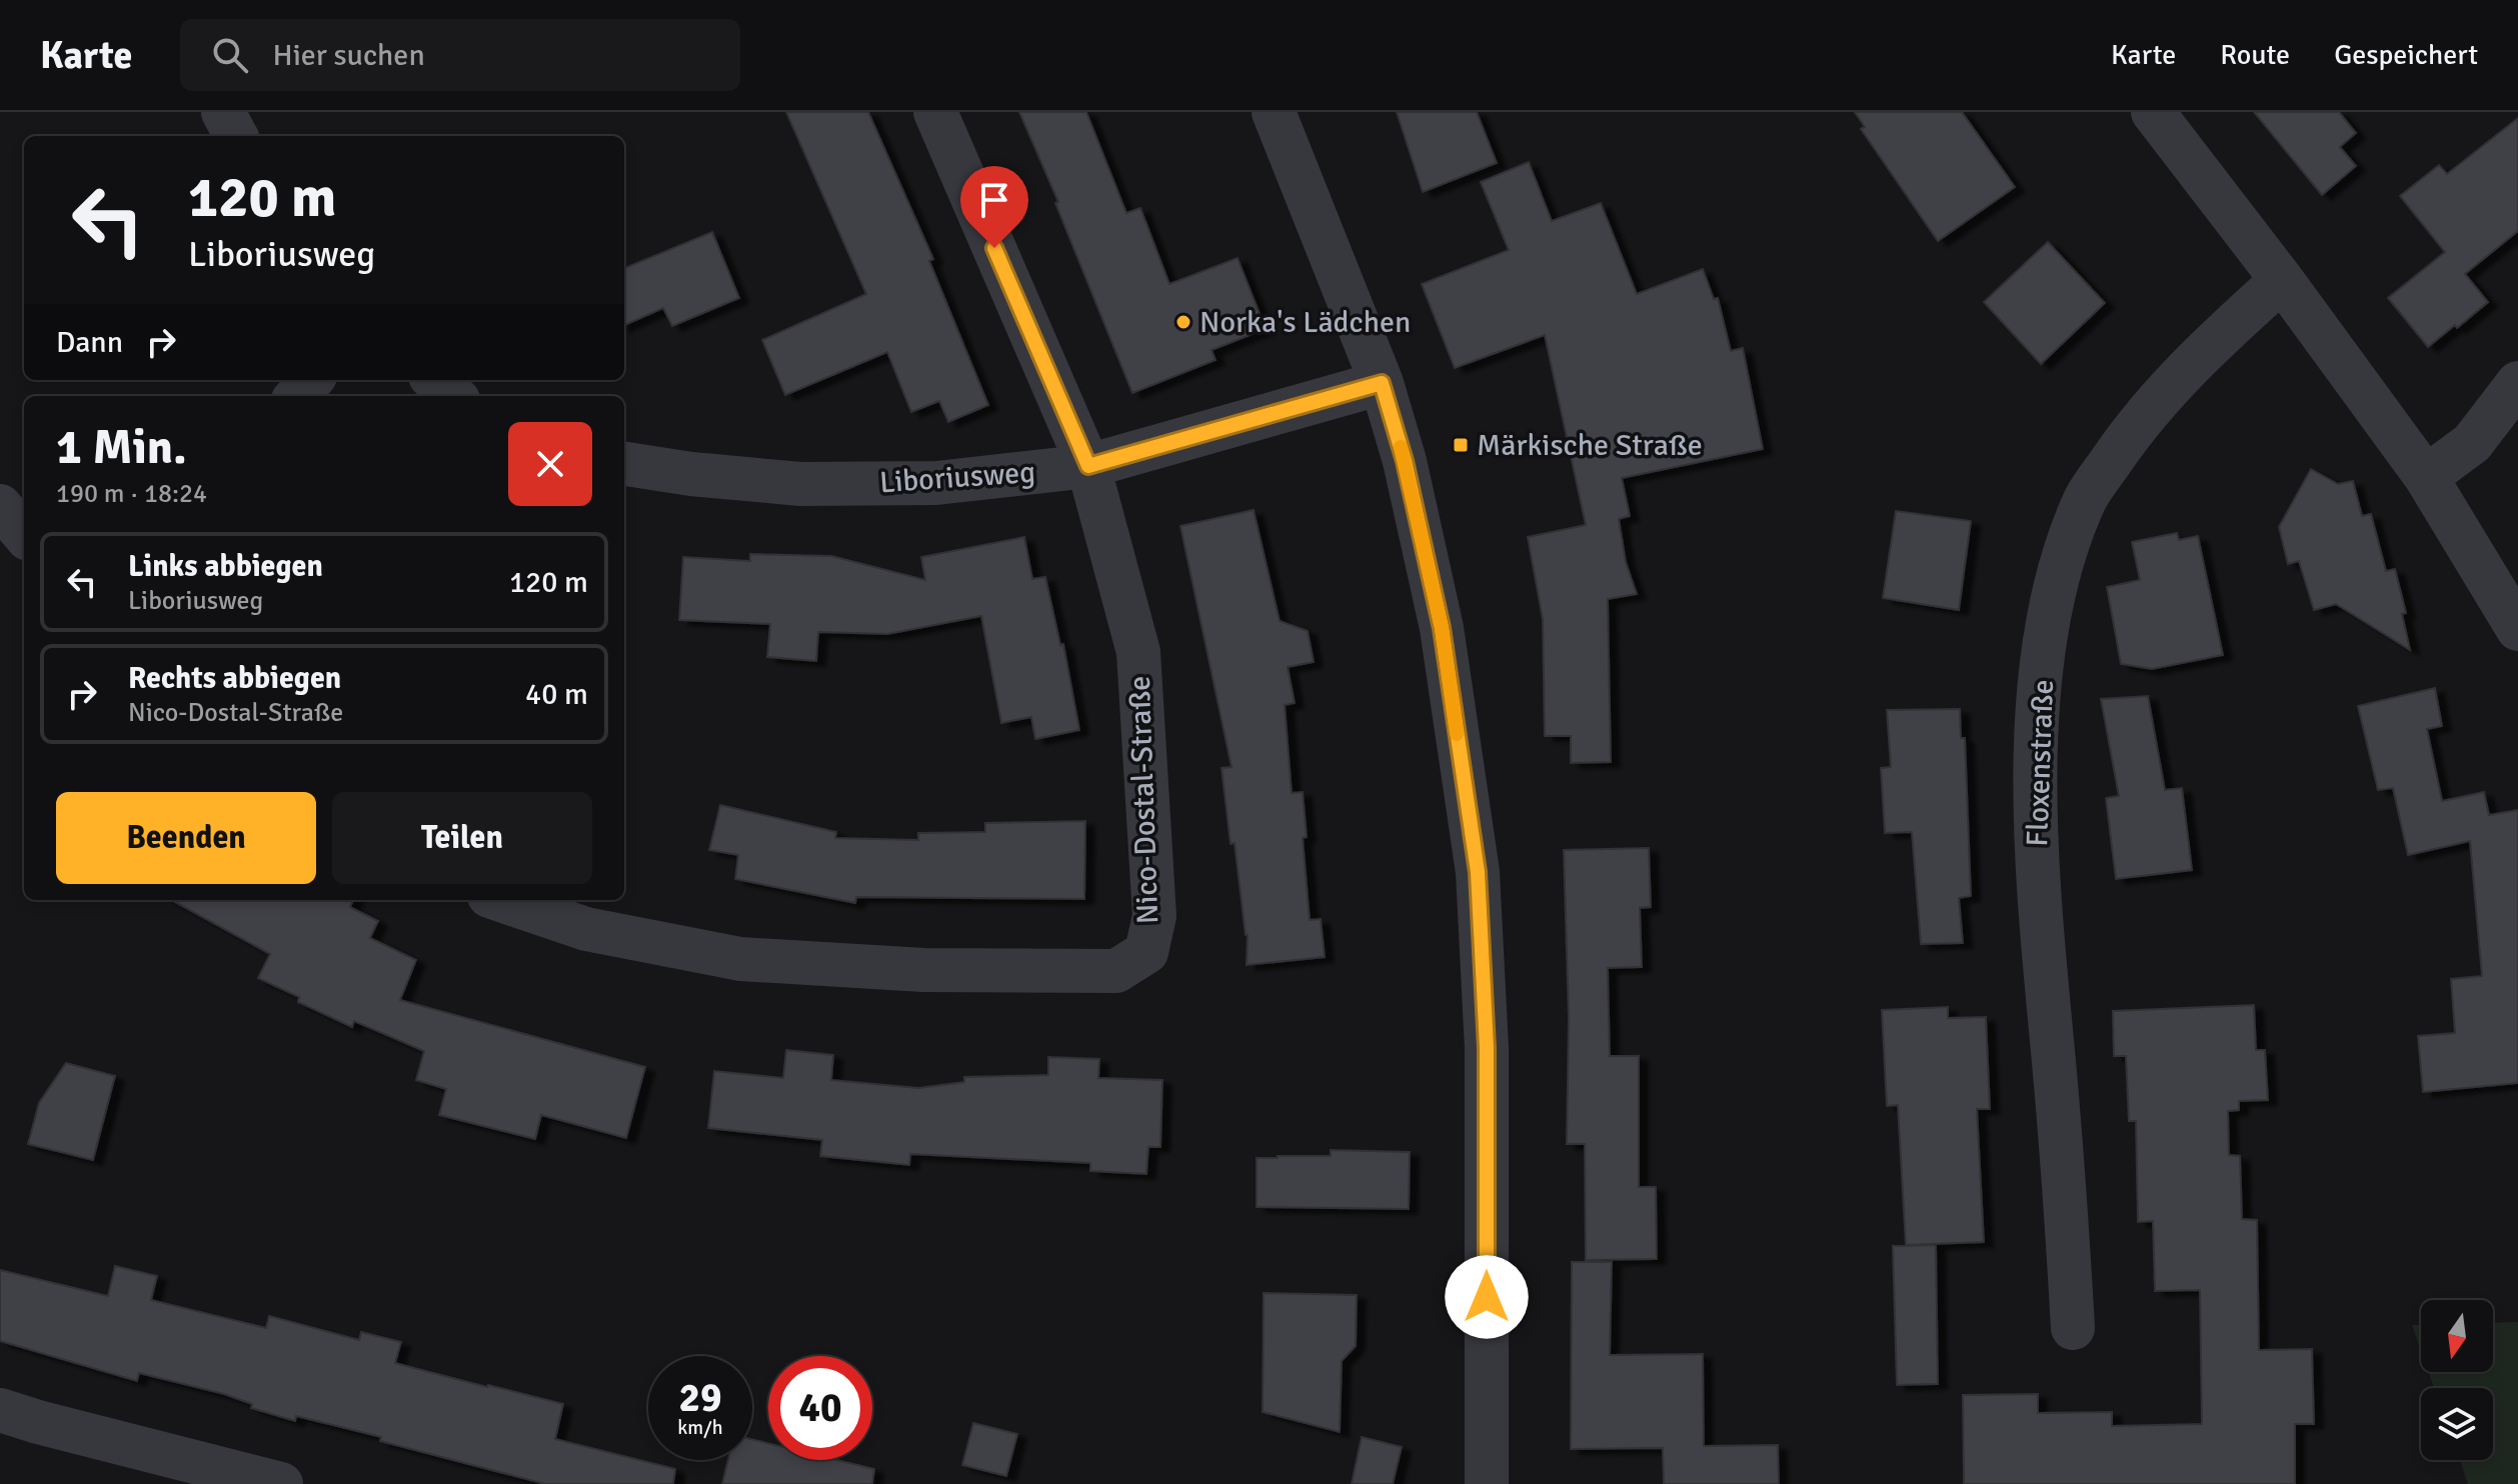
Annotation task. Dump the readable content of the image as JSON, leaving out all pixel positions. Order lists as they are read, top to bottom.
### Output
{
  "streets": {
    "street": ["Liboriusweg", "Floxenstraße", "Nico-Dostal-Straße"]
  },
  "crossings": [
    ["Liboriusweg", "Nico-Dostal-Straße"]
  ],
  "places": {
    "other": ["Norka's Lädchen"],
    "transit": ["Märkische Straße"]
  },
  "north": "bottom",
  "page": {
    "header": "Karte",
    "search": "Hier suchen",
    "nav": ["Karte", "Route", "Gespeichert"],
    "turn": ["120 m", "Liboriusweg"],
    "then": "Dann",
    "heading": ["1 Min.", "190 m · 18:24"],
    "list": [
      {
        "name": "Links abbiegen",
        "note": "Liboriusweg",
        "value": "120 m"
      },
      {
        "name": "Rechts abbiegen",
        "note": "Nico-Dostal-Straße",
        "value": "40 m"
      }
    ],
    "buttons": ["Beenden", "Teilen"],
    "speed": "29 km/h",
    "limit": "40"
  }
}
